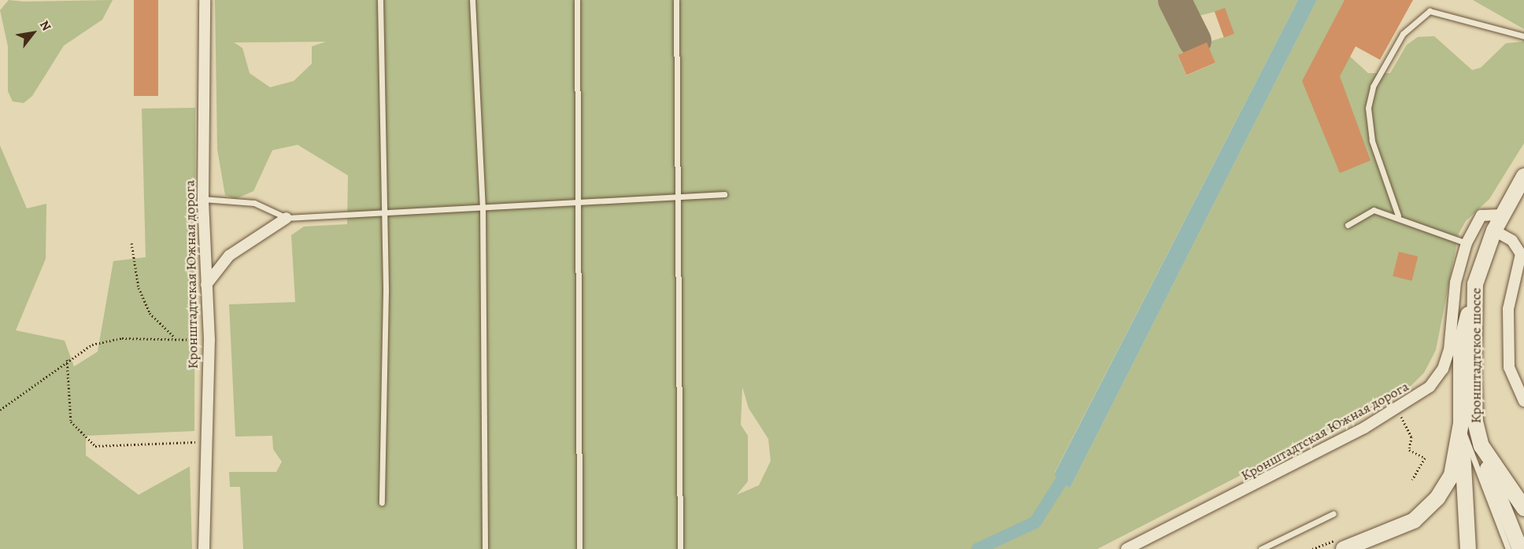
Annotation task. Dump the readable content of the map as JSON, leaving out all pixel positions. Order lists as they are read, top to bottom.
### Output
{
  "streets": {
    "street": ["Кронштадтская Южная дорога", "Кронштадтское шоссе"]
  },
  "crossings": [
    ["Кронштадтская Южная дорога", "Кронштадтское шоссе"]
  ],
  "north": "top right"
}
